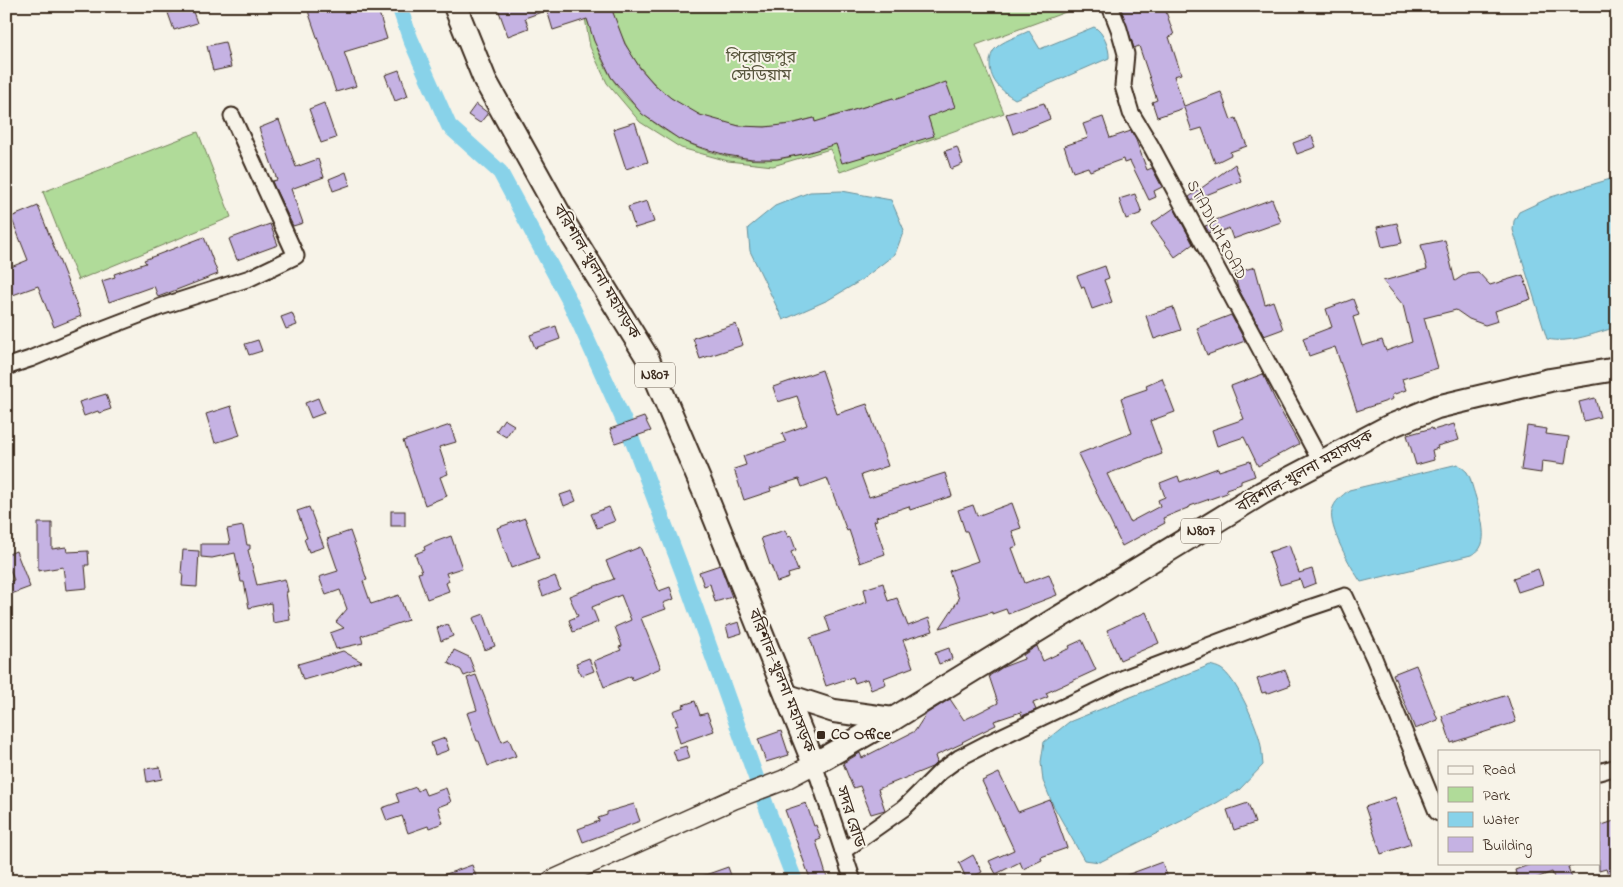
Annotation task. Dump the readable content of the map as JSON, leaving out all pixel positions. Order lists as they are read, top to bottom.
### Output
{
  "streets": {
    "highway": ["বরিশাল-খুলনা মহাসড়ক", "N807"],
    "street": ["STADIUM ROAD", "সদর রোড"]
  },
  "crossings": [
    ["STADIUM ROAD", "বরিশাল-খুলনা মহাসড়ক"],
    ["বরিশাল-খুলনা মহাসড়ক", "সদর রোড"]
  ],
  "parks": ["পিরোজপুর স্টেডিয়াম"],
  "places": {
    "transit": ["CO Office"]
  },
  "legend": [
    "Road",
    "Park",
    "Water",
    "Building"
  ]
}
